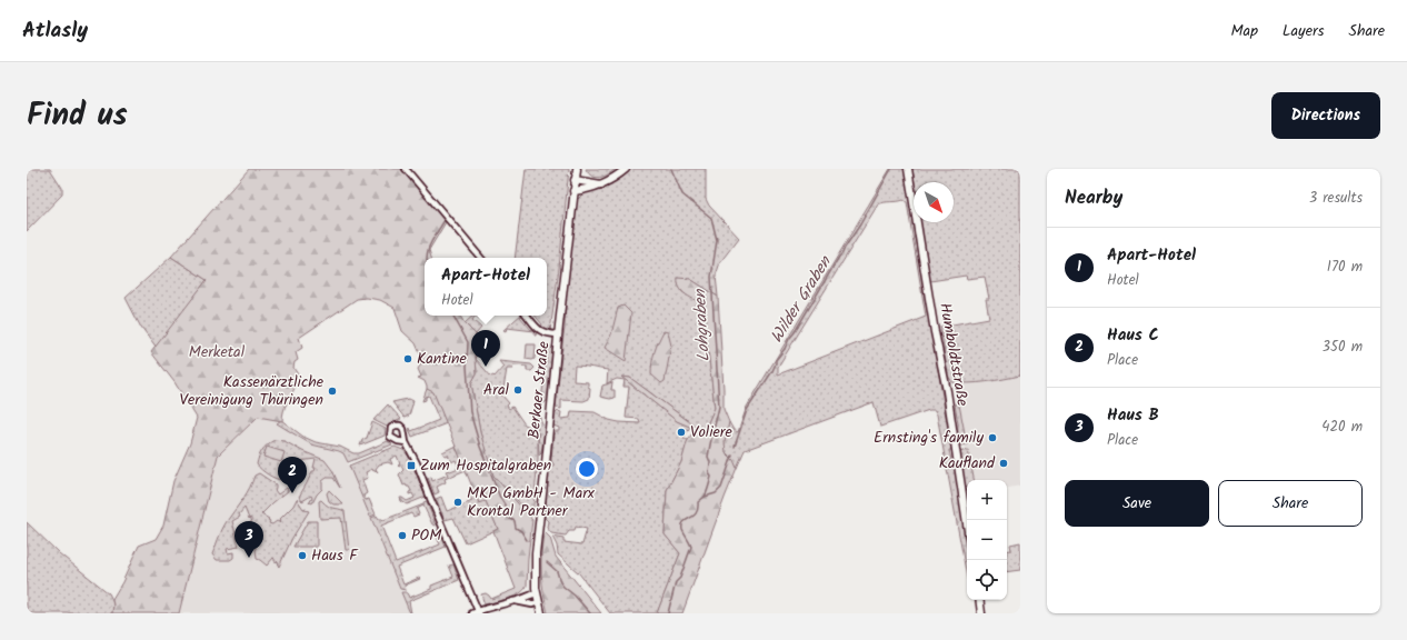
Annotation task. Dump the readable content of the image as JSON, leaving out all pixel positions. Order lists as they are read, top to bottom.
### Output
{
  "streets": {
    "street": ["Humboldtstraße", "Berkaer Straße"]
  },
  "water": ["Wilder Graben", "Lohgraben"],
  "parks": ["Merketal"],
  "places": {
    "other": [
      "Kantine",
      "Aral",
      "Kassenärztliche Vereinigung Thüringen",
      "Voliere",
      "Ernsting's family",
      "Kaufland",
      "MKP GmbH - Marx Krontal Partner",
      "POM",
      "Haus F"
    ],
    "transit": ["Zum Hospitalgraben"]
  },
  "north": "bottom right",
  "page": {
    "header": "Atlasly",
    "nav": ["Map", "Layers", "Share"],
    "title": "Find us",
    "buttons": [
      "Directions",
      ["Save", "Share"]
    ],
    "heading": ["Nearby", "3 results"],
    "list": [
      {
        "mark": "1",
        "name": "Apart-Hotel",
        "note": "Hotel",
        "value": "170 m"
      },
      {
        "mark": "2",
        "name": "Haus C",
        "note": "Place",
        "value": "350 m"
      },
      {
        "mark": "3",
        "name": "Haus B",
        "note": "Place",
        "value": "420 m"
      }
    ],
    "popup": ["Apart-Hotel", "Hotel"],
    "pins": ["1", "2", "3"],
    "map_buttons": ["+", "−"]
  }
}
